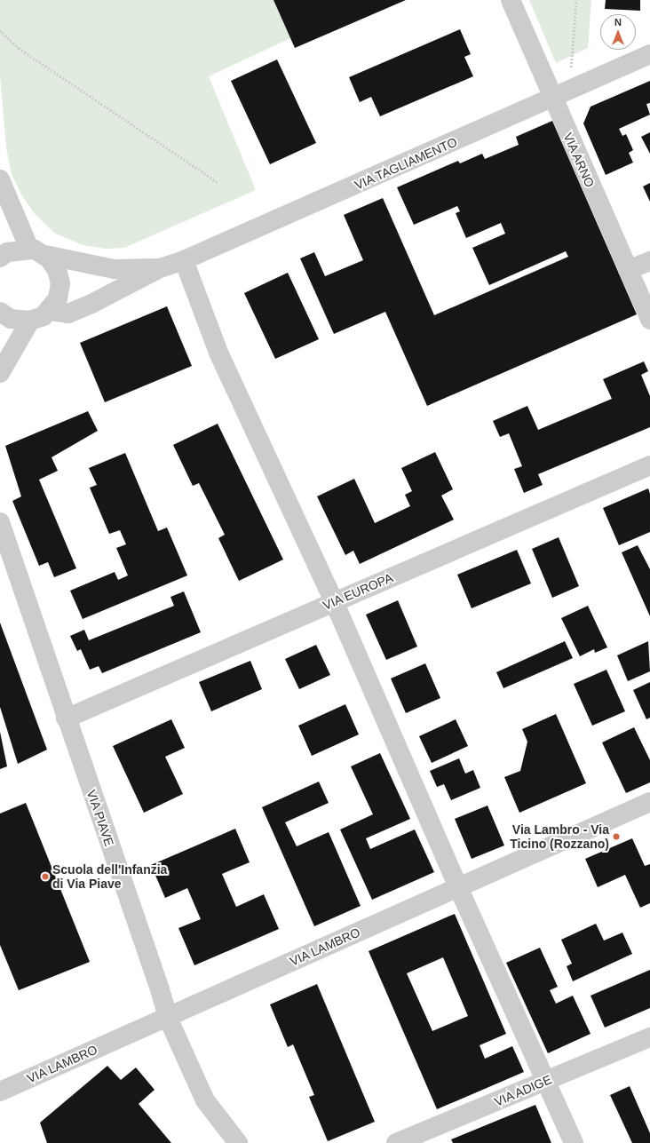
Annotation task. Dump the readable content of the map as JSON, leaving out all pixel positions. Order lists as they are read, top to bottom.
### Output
{
  "streets": {
    "street": [
      "VIA ARNO",
      "VIA TAGLIAMENTO",
      "VIA EUROPA",
      "VIA PIAVE",
      "VIA LAMBRO",
      "VIA ADIGE"
    ]
  },
  "crossings": [
    ["VIA ARNO", "VIA TAGLIAMENTO"],
    ["VIA EUROPA", "VIA PIAVE"],
    ["VIA PIAVE", "VIA LAMBRO"]
  ],
  "places": ["Via Lambro - Via Ticino (Rozzano)", "Scuola dell'Infanzia di Via Piave"],
  "north": "top"
}
